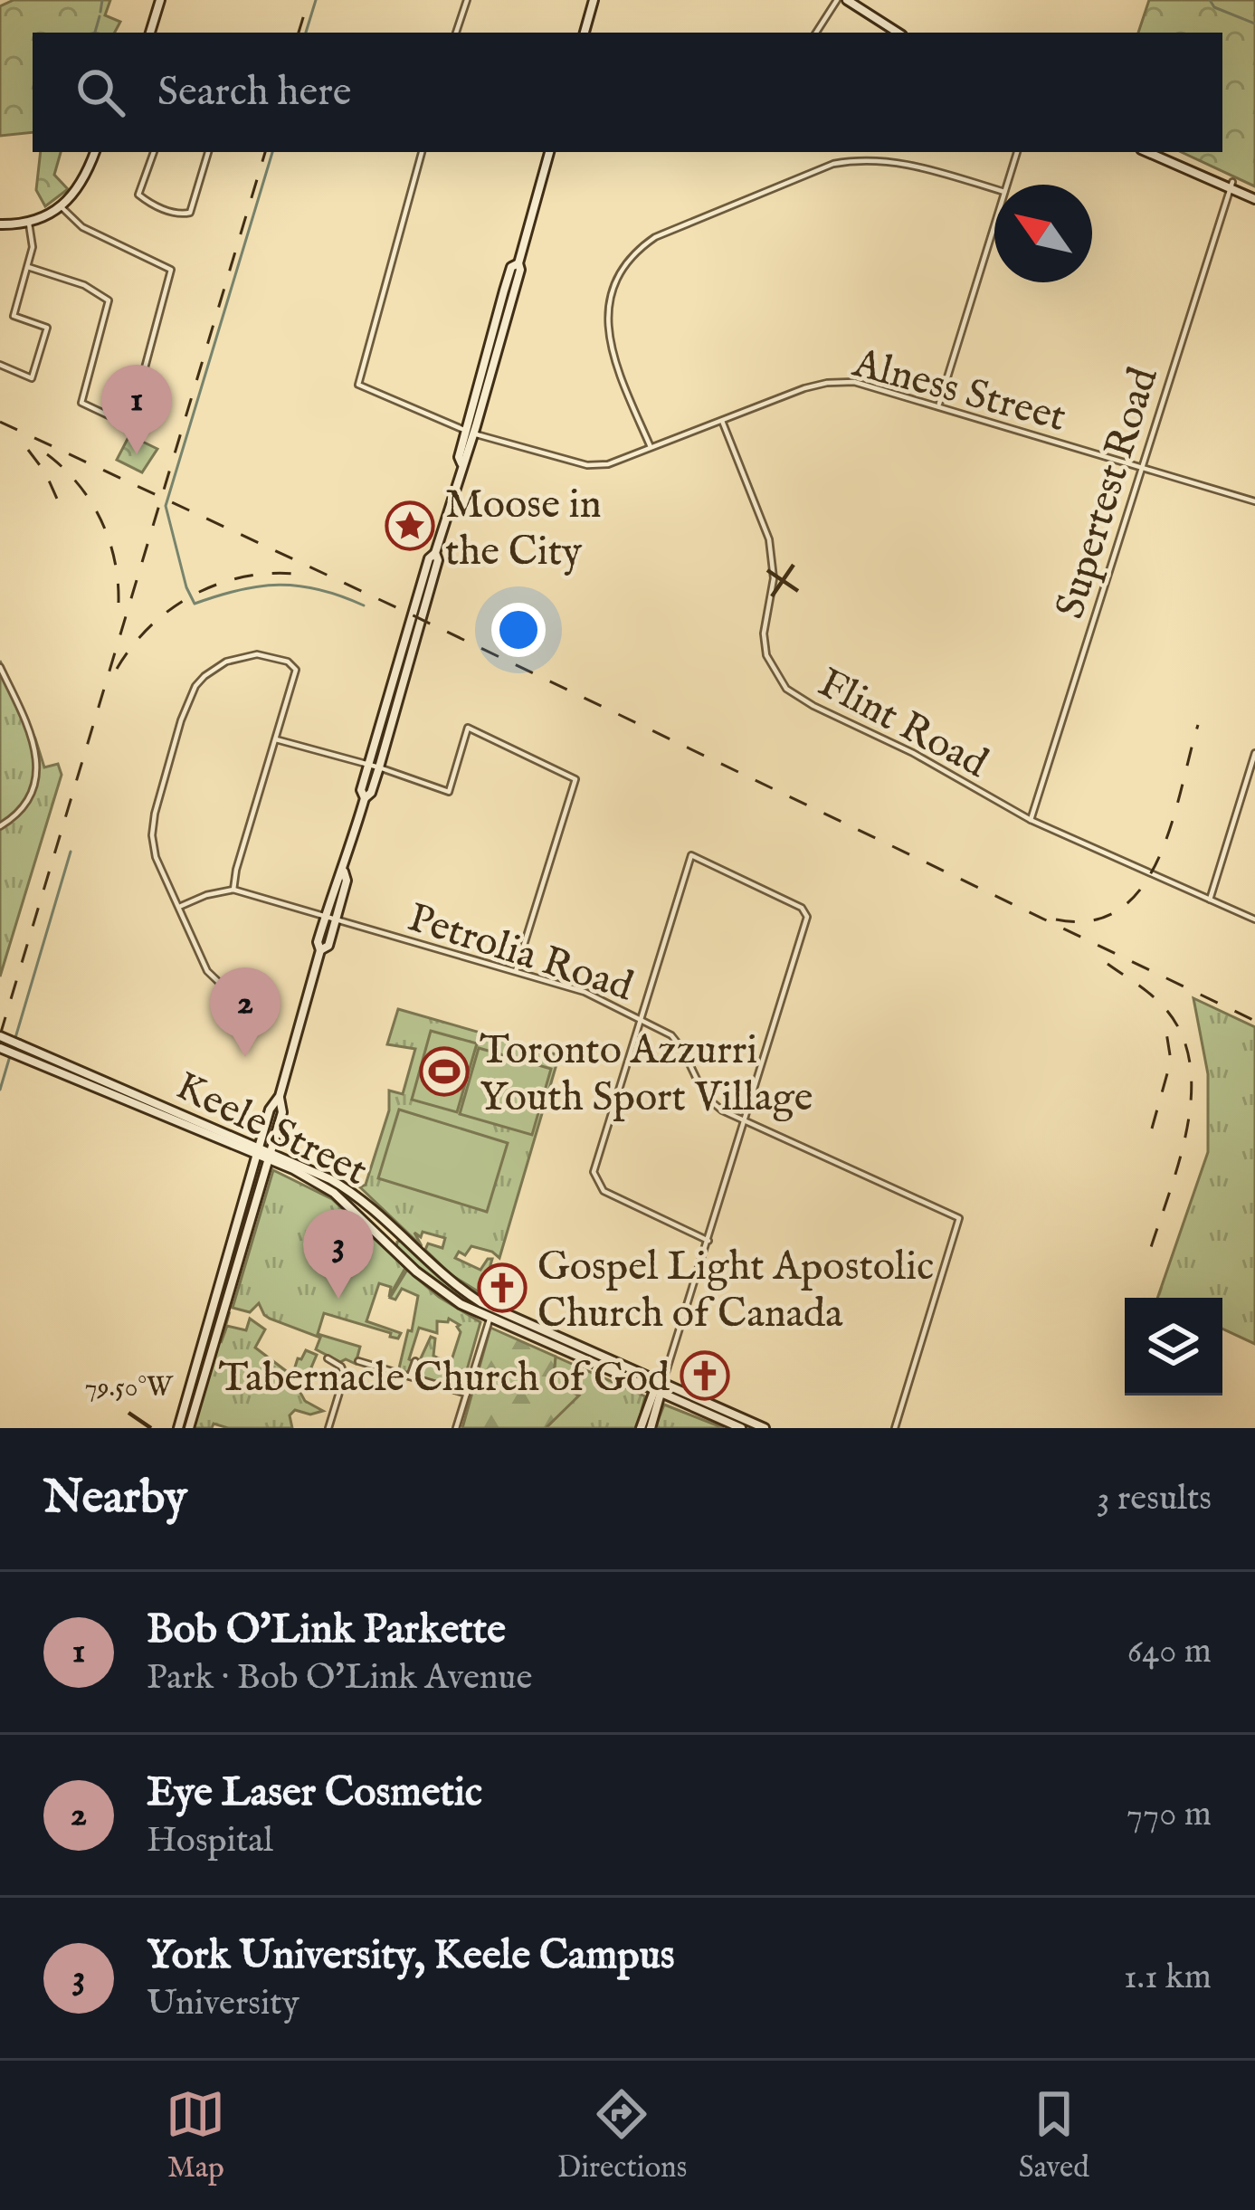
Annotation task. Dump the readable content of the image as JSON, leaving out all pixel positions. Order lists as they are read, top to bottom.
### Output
{
  "streets": {
    "main road": ["Keele Street"],
    "street": [
      "Alness Street",
      "Supertest Road",
      "Flint Road",
      "Petrolia Road"
    ]
  },
  "crossings": [
    ["Alness Street", "Supertest Road"],
    ["Alness Street", "Flint Road"],
    ["Supertest Road", "Flint Road"]
  ],
  "places": {
    "place": ["Moose in the City"],
    "sports": ["Toronto Azzurri Youth Sport Village"],
    "church": ["Gospel Light Apostolic Church of Canada", "Tabernacle Church of God"]
  },
  "north": "top left",
  "page": {
    "search": "Search here",
    "pins": ["1", "2", "3"],
    "heading": ["Nearby", "3 results"],
    "list": [
      {
        "mark": "1",
        "name": "Bob O'Link Parkette",
        "note": "Park · Bob O'Link Avenue",
        "value": "640 m"
      },
      {
        "mark": "2",
        "name": "Eye Laser Cosmetic",
        "note": "Hospital",
        "value": "770 m"
      },
      {
        "mark": "3",
        "name": "York University, Keele Campus",
        "note": "University",
        "value": "1.1 km"
      }
    ],
    "nav": ["Map", "Directions", "Saved"]
  },
  "coordinates": ["79.50°W"]
}
